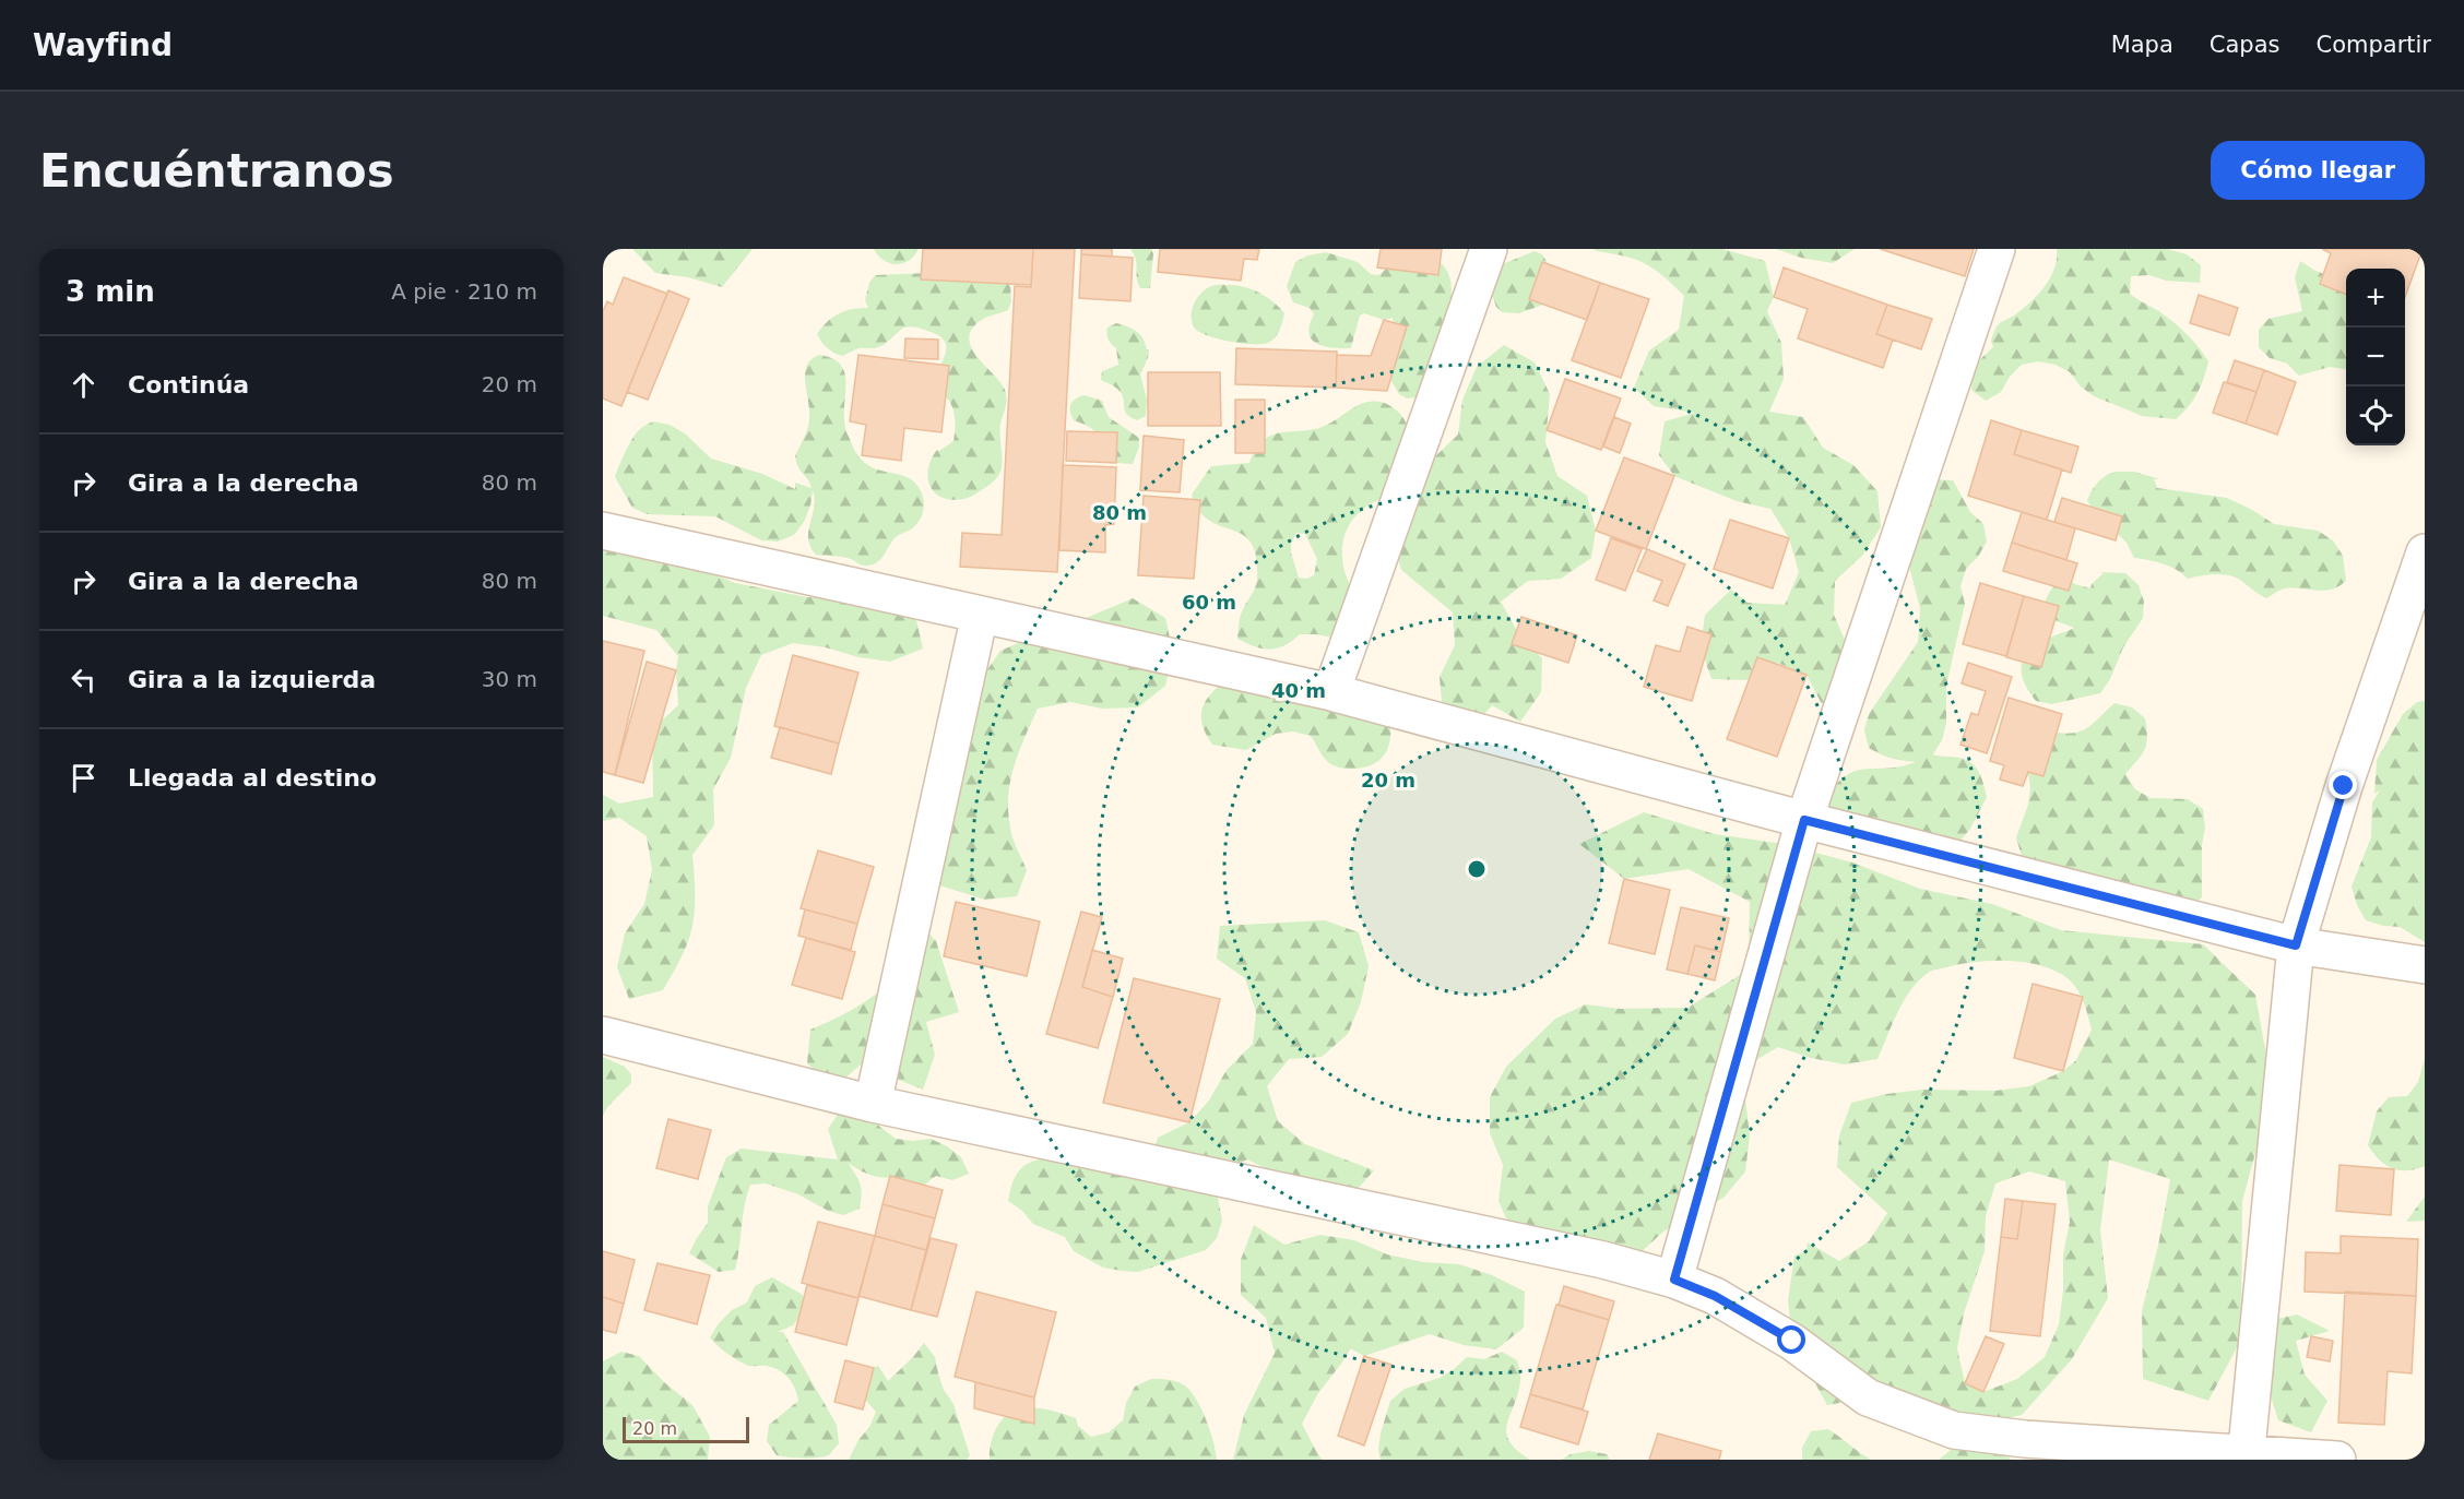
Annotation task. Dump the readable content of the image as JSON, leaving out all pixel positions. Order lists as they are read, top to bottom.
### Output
{
  "scale_bar": "20 m",
  "page": {
    "header": "Wayfind",
    "nav": ["Mapa", "Capas", "Compartir"],
    "buttons": "Cómo llegar",
    "title": "Encuéntranos",
    "heading": ["3 min", "A pie · 210 m"],
    "map_buttons": ["+", "−"],
    "list": [
      ["Continúa", "20 m"],
      ["Gira a la derecha", "80 m"],
      ["Gira a la derecha", "80 m"],
      ["Gira a la izquierda", "30 m"],
      "Llegada al destino"
    ],
    "scale": "20 m"
  },
  "rings": [
    "80 m",
    "60 m",
    "40 m",
    "20 m"
  ]
}
